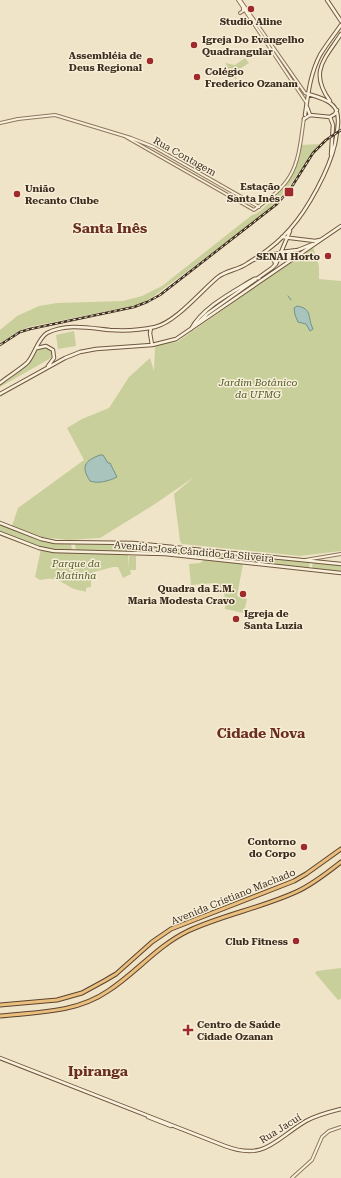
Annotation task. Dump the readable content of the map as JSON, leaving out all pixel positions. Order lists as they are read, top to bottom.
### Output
{
  "streets": {
    "highway": ["Avenida Cristiano Machado"],
    "main road": ["Avenida José Cândido da Silveira", "Rua Jacuí"],
    "street": ["Rua Contagem"]
  },
  "districts": ["Santa Inês", "Cidade Nova", "Ipiranga"],
  "parks": ["Jardim Botânico da UFMG", "Parque da Matinha"],
  "places": {
    "other": [
      "Studio Aline",
      "Igreja Do Evangelho Quadrangular",
      "Assembléia de Deus Regional",
      "Colégio Frederico Ozanam",
      "União Recanto Clube",
      "SENAI Horto",
      "Quadra da E.M. Maria Modesta Cravo",
      "Igreja de Santa Luzia",
      "Contorno do Corpo",
      "Club Fitness"
    ],
    "transit": ["Estação Santa Inês"],
    "health": ["Centro de Saúde Cidade Ozanan"]
  }
}
